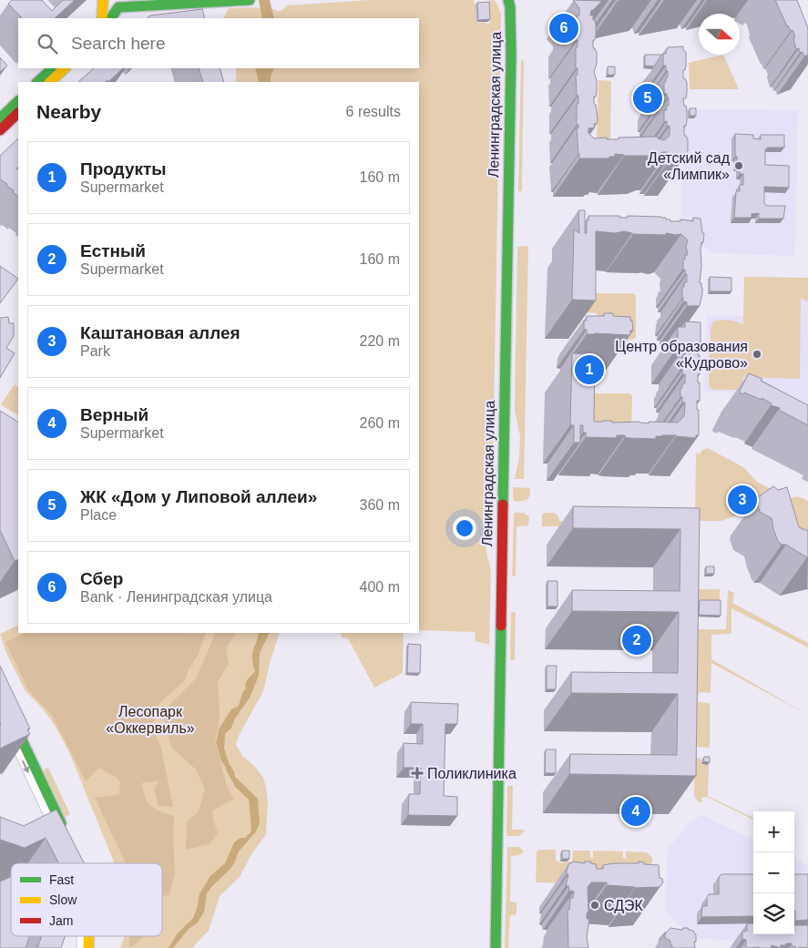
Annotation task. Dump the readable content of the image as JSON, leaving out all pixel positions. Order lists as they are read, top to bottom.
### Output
{
  "streets": {
    "street": ["Ленинградская улица"]
  },
  "parks": ["Лесопарк «Оккервиль»"],
  "places": {
    "other": ["Детский сад «Лимпик»", "Центр образования «Кудрово»", "СДЭК"],
    "health": ["Поликлиника"]
  },
  "legend": ["Fast", "Slow", "Jam"],
  "north": "right",
  "page": {
    "pins": [
      "6",
      "5",
      "1",
      "3",
      "2",
      "4"
    ],
    "search": "Search here",
    "heading": ["Nearby", "6 results"],
    "list": [
      {
        "mark": "1",
        "name": "Продукты",
        "note": "Supermarket",
        "value": "160 m"
      },
      {
        "mark": "2",
        "name": "Естный",
        "note": "Supermarket",
        "value": "160 m"
      },
      {
        "mark": "3",
        "name": "Каштановая аллея",
        "note": "Park",
        "value": "220 m"
      },
      {
        "mark": "4",
        "name": "Верный",
        "note": "Supermarket",
        "value": "260 m"
      },
      {
        "mark": "5",
        "name": "ЖК «Дом у Липовой аллеи»",
        "note": "Place",
        "value": "360 m"
      },
      {
        "mark": "6",
        "name": "Сбер",
        "note": "Bank · Ленинградская улица",
        "value": "400 m"
      }
    ],
    "map_buttons": ["+", "−"]
  }
}
